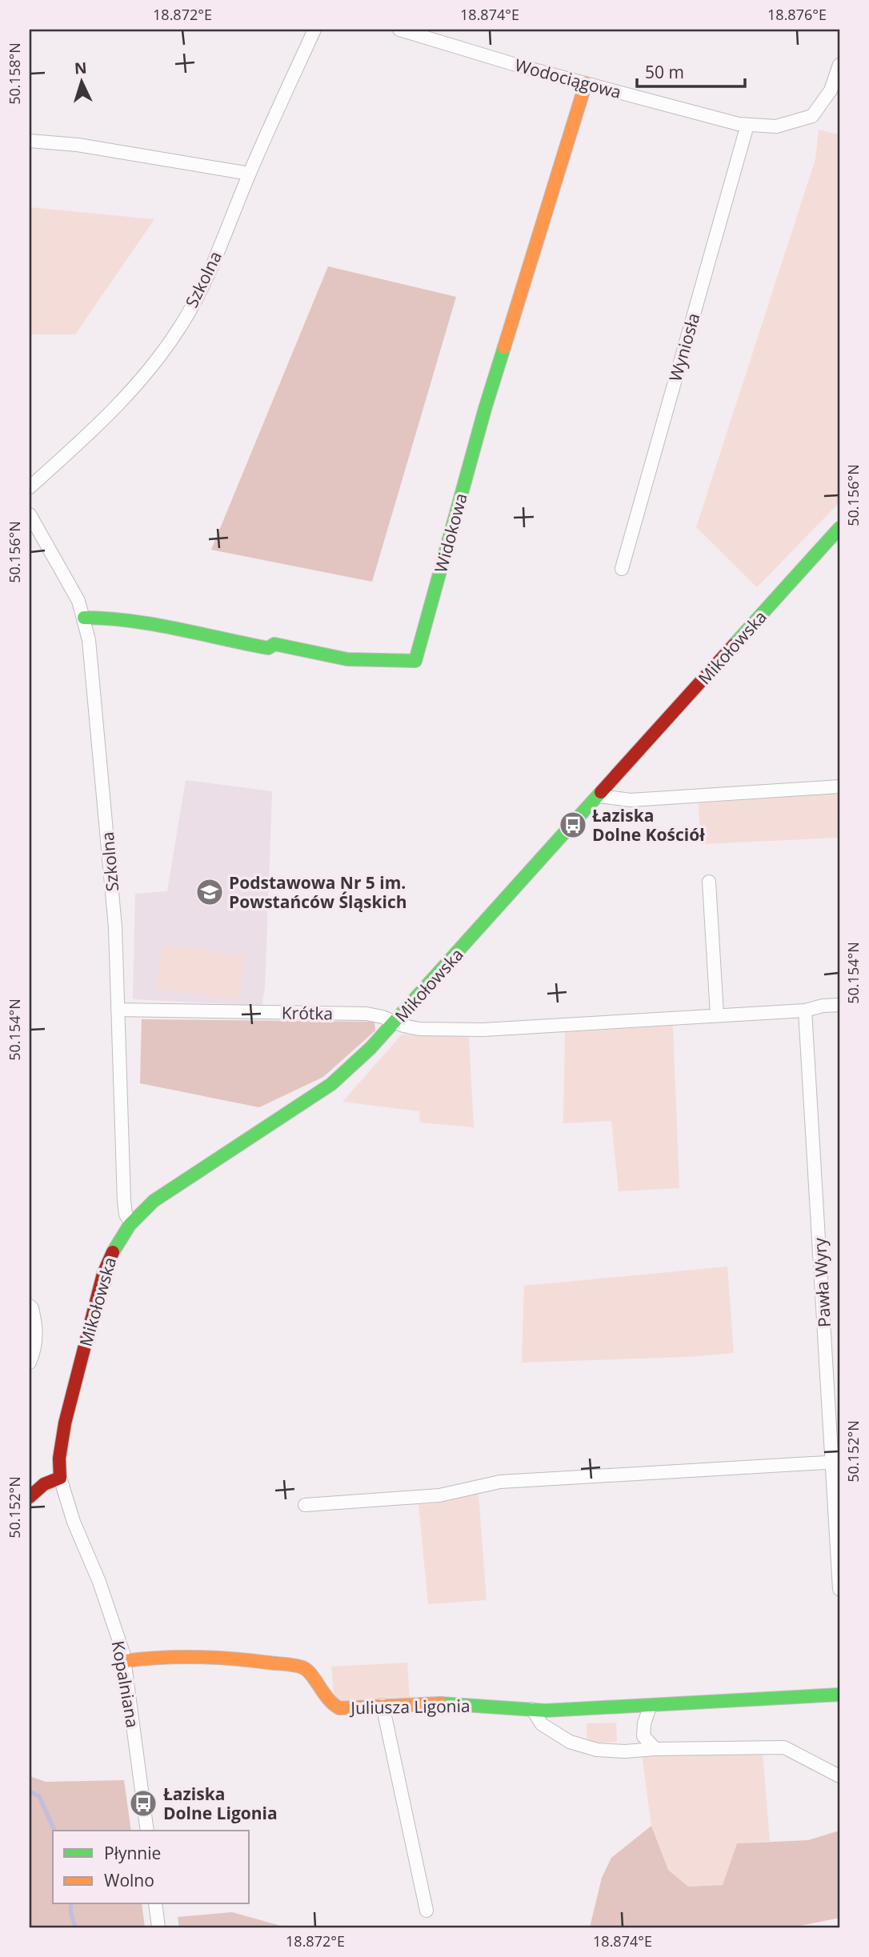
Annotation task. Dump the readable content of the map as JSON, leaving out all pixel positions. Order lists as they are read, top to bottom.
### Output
{
  "streets": {
    "street": [
      "Wodociągowa",
      "Szkolna",
      "Wyniosła",
      "Widokowa",
      "Mikołowska",
      "Krótka",
      "Pawła Wyry",
      "Kopalniana",
      "Juliusza Ligonia"
    ]
  },
  "crossings": [
    ["Wodociągowa", "Wyniosła"],
    ["Wodociągowa", "Widokowa"],
    ["Szkolna", "Widokowa"],
    ["Szkolna", "Mikołowska"],
    ["Szkolna", "Krótka"],
    ["Mikołowska", "Krótka"],
    ["Mikołowska", "Kopalniana"],
    ["Krótka", "Pawła Wyry"],
    ["Kopalniana", "Juliusza Ligonia"]
  ],
  "places": {
    "bus stop": ["Łaziska Dolne Kościół", "Łaziska Dolne Ligonia"],
    "school or university": ["Podstawowa Nr 5 im. Powstańców Śląskich"]
  },
  "legend": ["Płynnie", "Wolno"],
  "scale_bar": "50 m",
  "north": "top",
  "coordinates": [
    "18.872°E",
    "18.874°E",
    "18.876°E",
    "50.158°N",
    "50.156°N",
    "50.154°N",
    "50.152°N"
  ]
}
